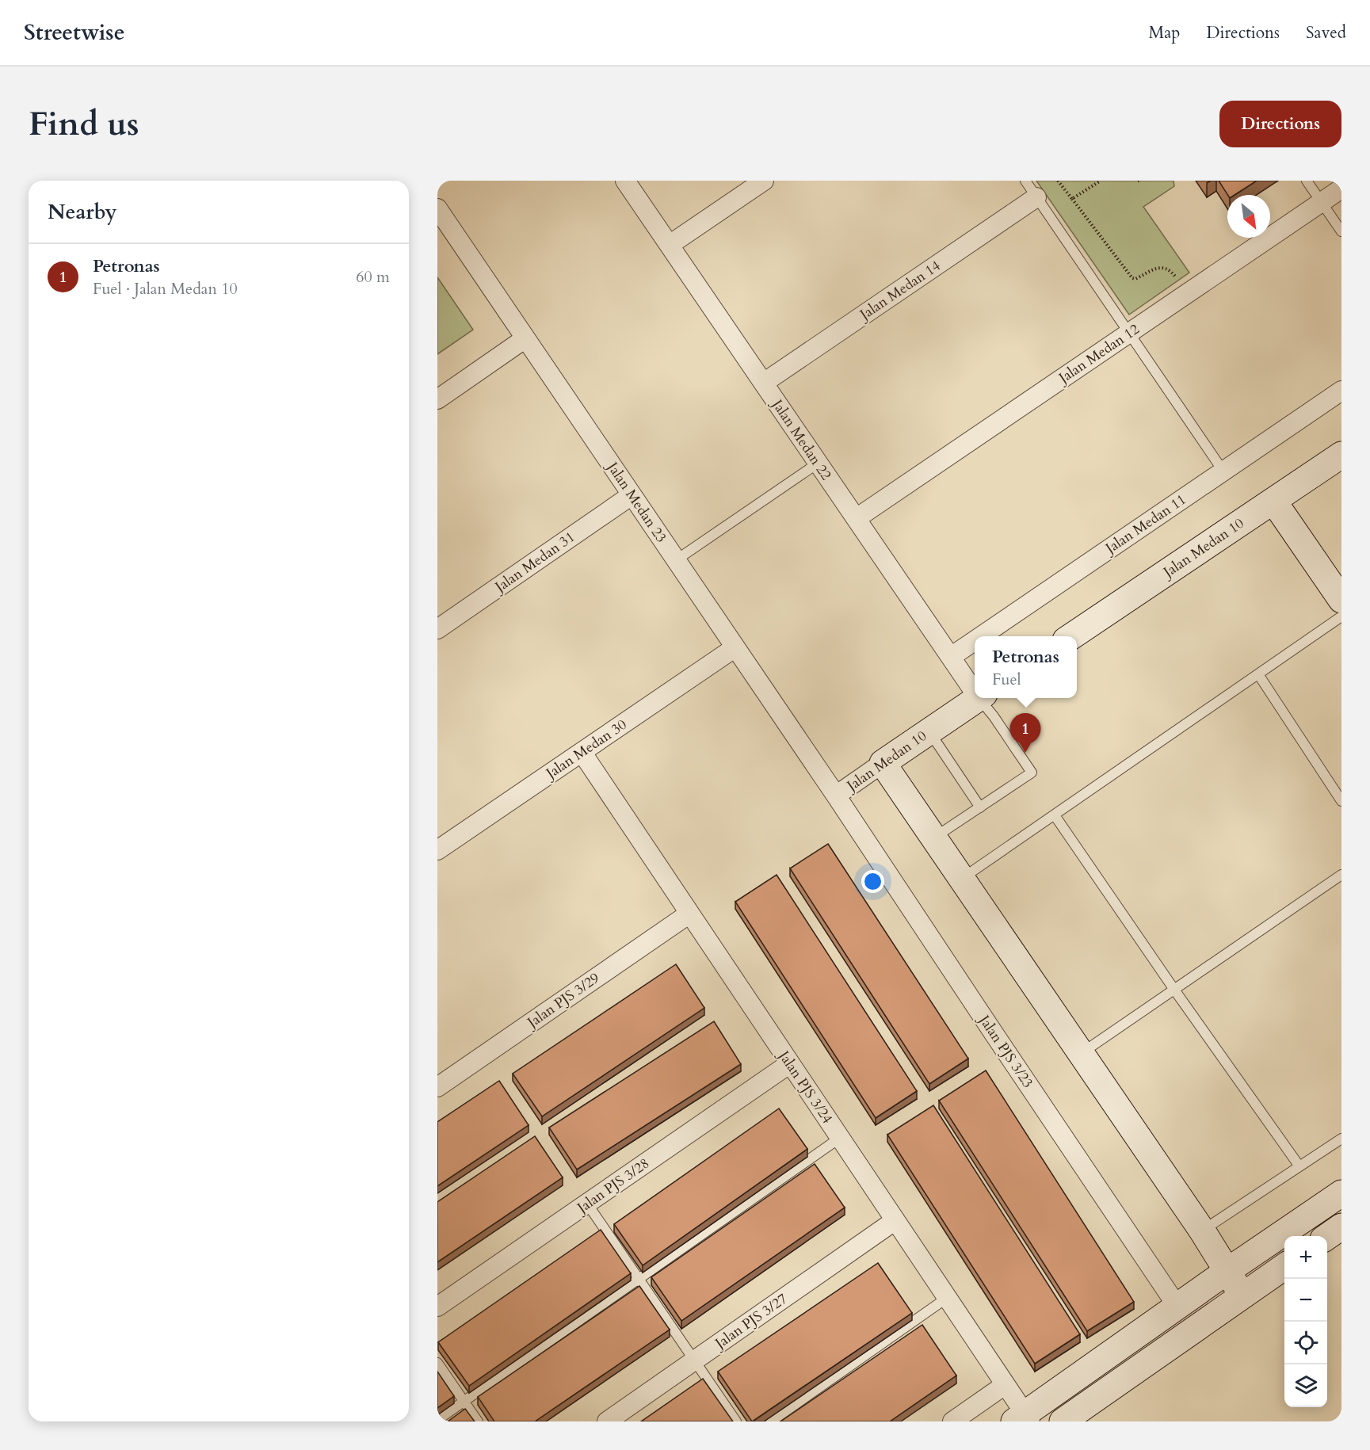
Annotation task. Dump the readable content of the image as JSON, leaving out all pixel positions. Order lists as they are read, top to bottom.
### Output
{
  "streets": {
    "main road": ["Jalan Medan 10"],
    "street": [
      "Jalan Medan 14",
      "Jalan Medan 12",
      "Jalan Medan 22",
      "Jalan Medan 23",
      "Jalan Medan 11",
      "Jalan Medan 31",
      "Jalan Medan 30",
      "Jalan PJS 3/29",
      "Jalan PJS 3/23",
      "Jalan PJS 3/24",
      "Jalan PJS 3/28",
      "Jalan PJS 3/27"
    ]
  },
  "crossings": [
    ["Jalan Medan 14", "Jalan Medan 22"],
    ["Jalan Medan 12", "Jalan Medan 22"],
    ["Jalan Medan 22", "Jalan Medan 11"],
    ["Jalan Medan 23", "Jalan Medan 10"],
    ["Jalan Medan 23", "Jalan Medan 31"],
    ["Jalan Medan 23", "Jalan Medan 30"],
    ["Jalan Medan 23", "Jalan PJS 3/23"],
    ["Jalan Medan 10", "Jalan PJS 3/23"],
    ["Jalan Medan 30", "Jalan PJS 3/24"],
    ["Jalan PJS 3/29", "Jalan PJS 3/24"],
    ["Jalan PJS 3/24", "Jalan PJS 3/28"],
    ["Jalan PJS 3/24", "Jalan PJS 3/27"]
  ],
  "north": "bottom right",
  "page": {
    "header": "Streetwise",
    "nav": ["Map", "Directions", "Saved"],
    "buttons": "Directions",
    "title": "Find us",
    "heading": "Nearby",
    "list": [
      {
        "mark": "1",
        "name": "Petronas",
        "note": "Fuel · Jalan Medan 10",
        "value": "60 m"
      }
    ],
    "popup": ["Petronas", "Fuel"],
    "pins": "1",
    "map_buttons": ["+", "−"]
  }
}
